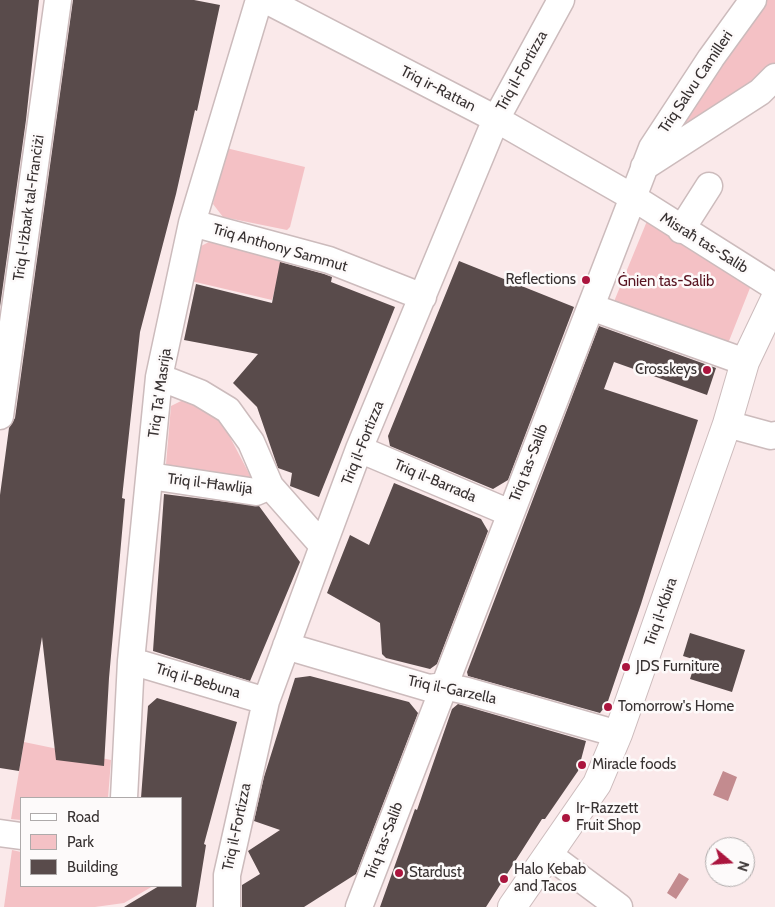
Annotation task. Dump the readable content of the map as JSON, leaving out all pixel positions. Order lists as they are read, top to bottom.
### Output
{
  "streets": {
    "main road": ["Triq il-Kbira"],
    "street": [
      "Triq il-Fortizza",
      "Triq Salvu Camilleri",
      "Triq ir-Rattan",
      "Triq l-Iżbark tal-Franċiżi",
      "Misraħ tas-Salib",
      "Triq Anthony Sammut",
      "Triq Ta' Masrija",
      "Triq tas-Salib",
      "Triq il-Barrada",
      "Triq il-Ħawlija",
      "Triq il-Bebuna",
      "Triq il-Garzella"
    ]
  },
  "crossings": [
    ["Triq il-Fortizza", "Triq ir-Rattan"],
    ["Triq il-Fortizza", "Triq Anthony Sammut"],
    ["Triq il-Fortizza", "Triq il-Barrada"],
    ["Triq il-Fortizza", "Triq il-Bebuna"],
    ["Triq il-Fortizza", "Triq il-Garzella"],
    ["Triq Salvu Camilleri", "Triq tas-Salib"],
    ["Triq ir-Rattan", "Misraħ tas-Salib"],
    ["Triq ir-Rattan", "Triq tas-Salib"],
    ["Misraħ tas-Salib", "Triq tas-Salib"],
    ["Triq Anthony Sammut", "Triq Ta' Masrija"],
    ["Triq Ta' Masrija", "Triq il-Ħawlija"],
    ["Triq Ta' Masrija", "Triq il-Bebuna"],
    ["Triq tas-Salib", "Triq il-Barrada"],
    ["Triq tas-Salib", "Triq il-Garzella"],
    ["Triq il-Kbira", "Triq il-Garzella"]
  ],
  "parks": ["Ġnien tas-Salib"],
  "places": [
    "Reflections",
    "Crosskeys",
    "JDS Furniture",
    "Tomorrow's Home",
    "Miracle foods",
    "Ir-Razzett Fruit Shop",
    "Stardust",
    "Halo Kebab and Tacos"
  ],
  "legend": ["Road", "Park", "Building"],
  "north": "right"
}
